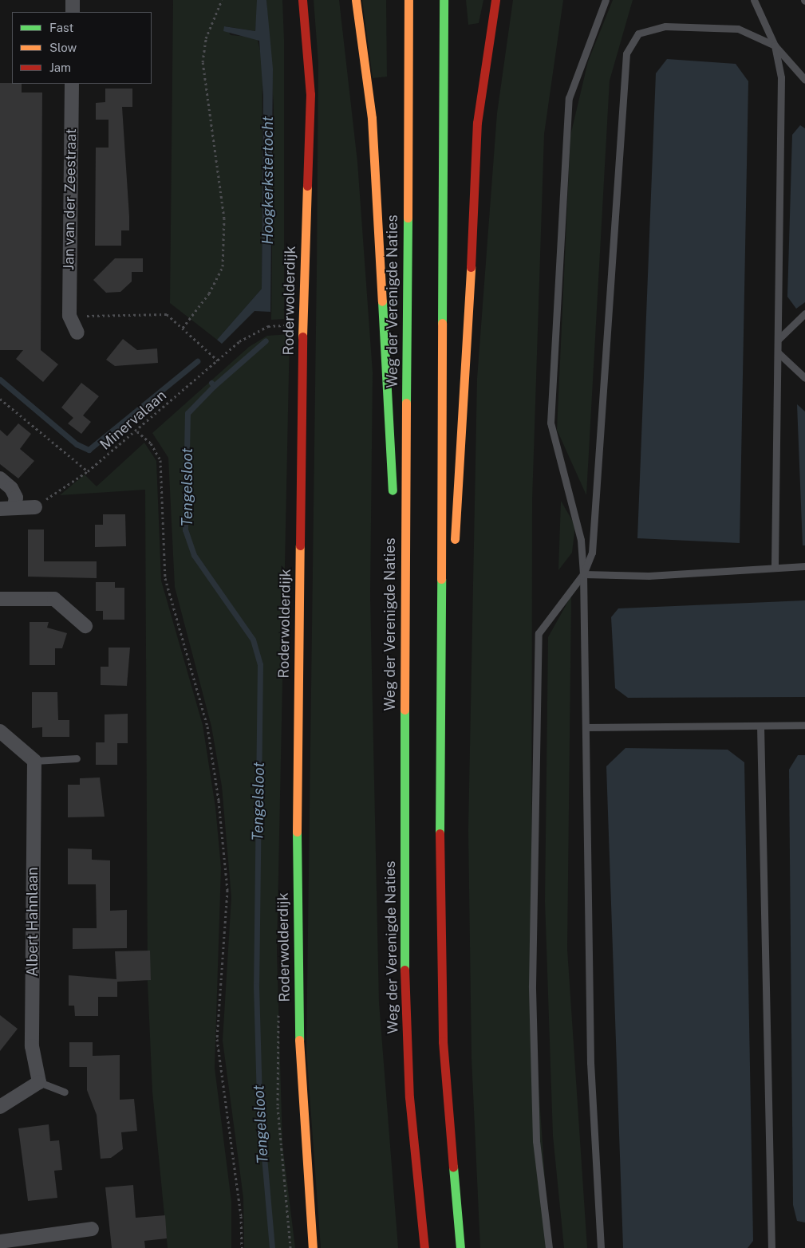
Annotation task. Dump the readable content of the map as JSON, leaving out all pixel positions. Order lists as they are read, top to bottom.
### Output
{
  "streets": {
    "main road": ["Roderwolderdijk", "Weg der Verenigde Naties"],
    "street": ["Jan van der Zeestraat", "Albert Hahnlaan"],
    "path": ["Minervalaan"]
  },
  "water": ["Hoogkerkstertocht", "Tengelsloot"],
  "legend": ["Fast", "Slow", "Jam"]
}
